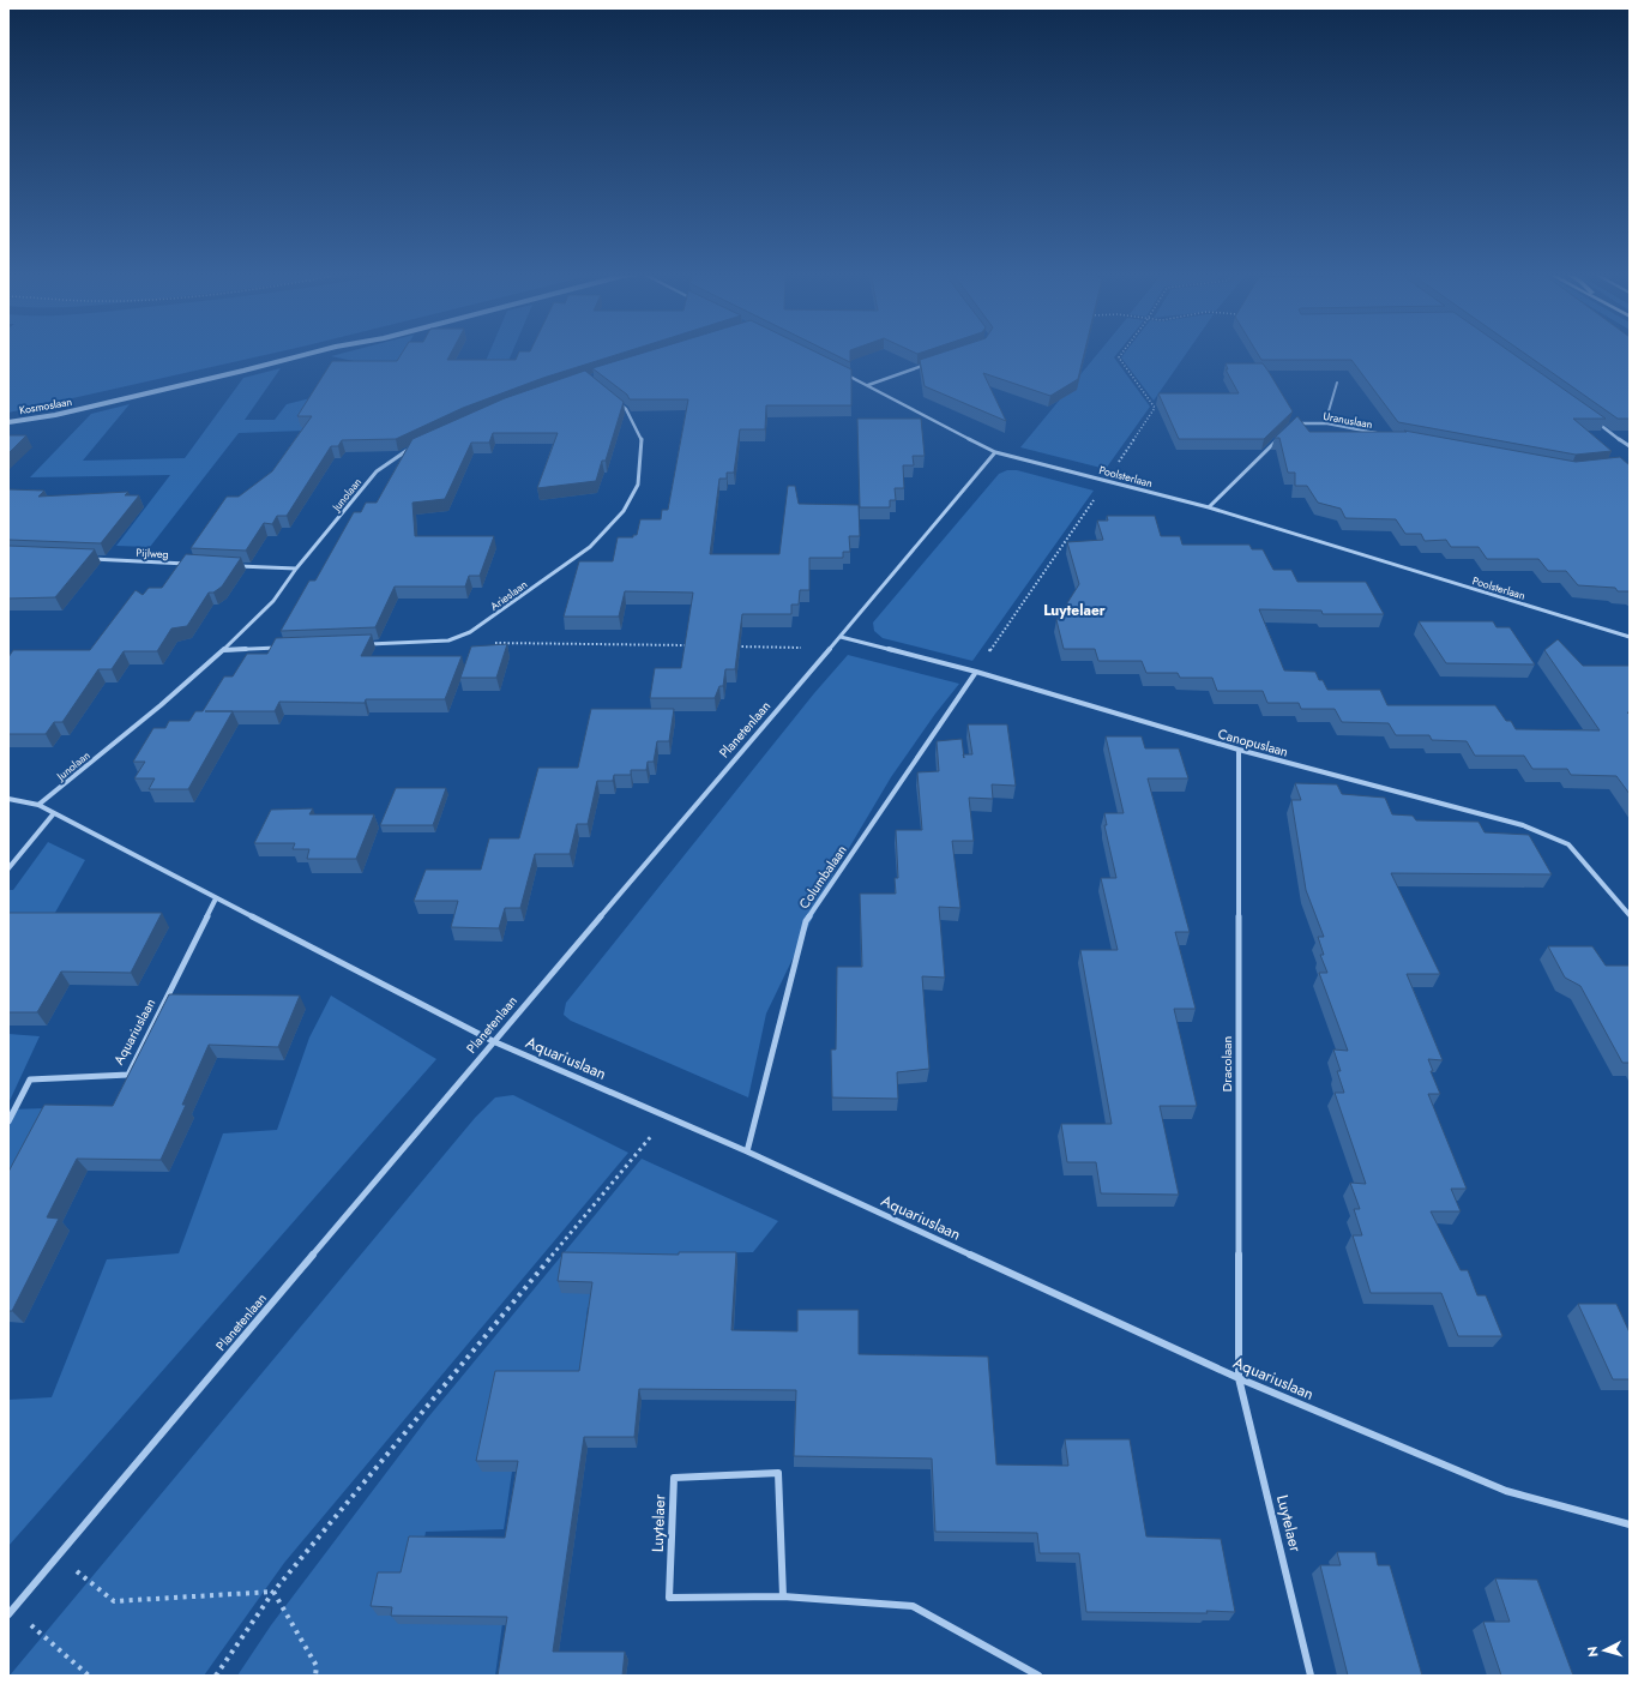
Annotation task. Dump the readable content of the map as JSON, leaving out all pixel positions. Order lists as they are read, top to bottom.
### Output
{
  "streets": {
    "street": [
      "Kosmoslaan",
      "Uranuslaan",
      "Poolsterlaan",
      "Junolaan",
      "Pijlweg",
      "Arieslaan",
      "Planetenlaan",
      "Canopuslaan",
      "Columbalaan",
      "Aquariuslaan",
      "Dracolaan",
      "Luytelaer"
    ]
  },
  "crossings": [
    ["Poolsterlaan", "Planetenlaan"],
    ["Junolaan", "Aquariuslaan"],
    ["Planetenlaan", "Canopuslaan"],
    ["Planetenlaan", "Aquariuslaan"],
    ["Canopuslaan", "Columbalaan"],
    ["Canopuslaan", "Dracolaan"],
    ["Columbalaan", "Aquariuslaan"],
    ["Aquariuslaan", "Dracolaan"],
    ["Aquariuslaan", "Luytelaer"],
    ["Dracolaan", "Luytelaer"]
  ],
  "districts": ["Luytelaer"],
  "north": "left"
}
